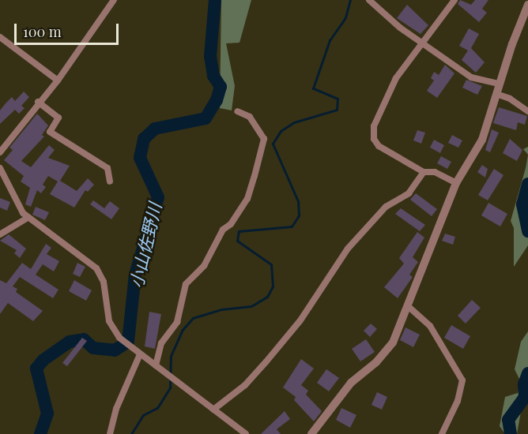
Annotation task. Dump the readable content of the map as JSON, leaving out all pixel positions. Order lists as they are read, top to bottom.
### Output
{
  "water": ["小山佐野川"],
  "scale_bar": "100 m"
}
